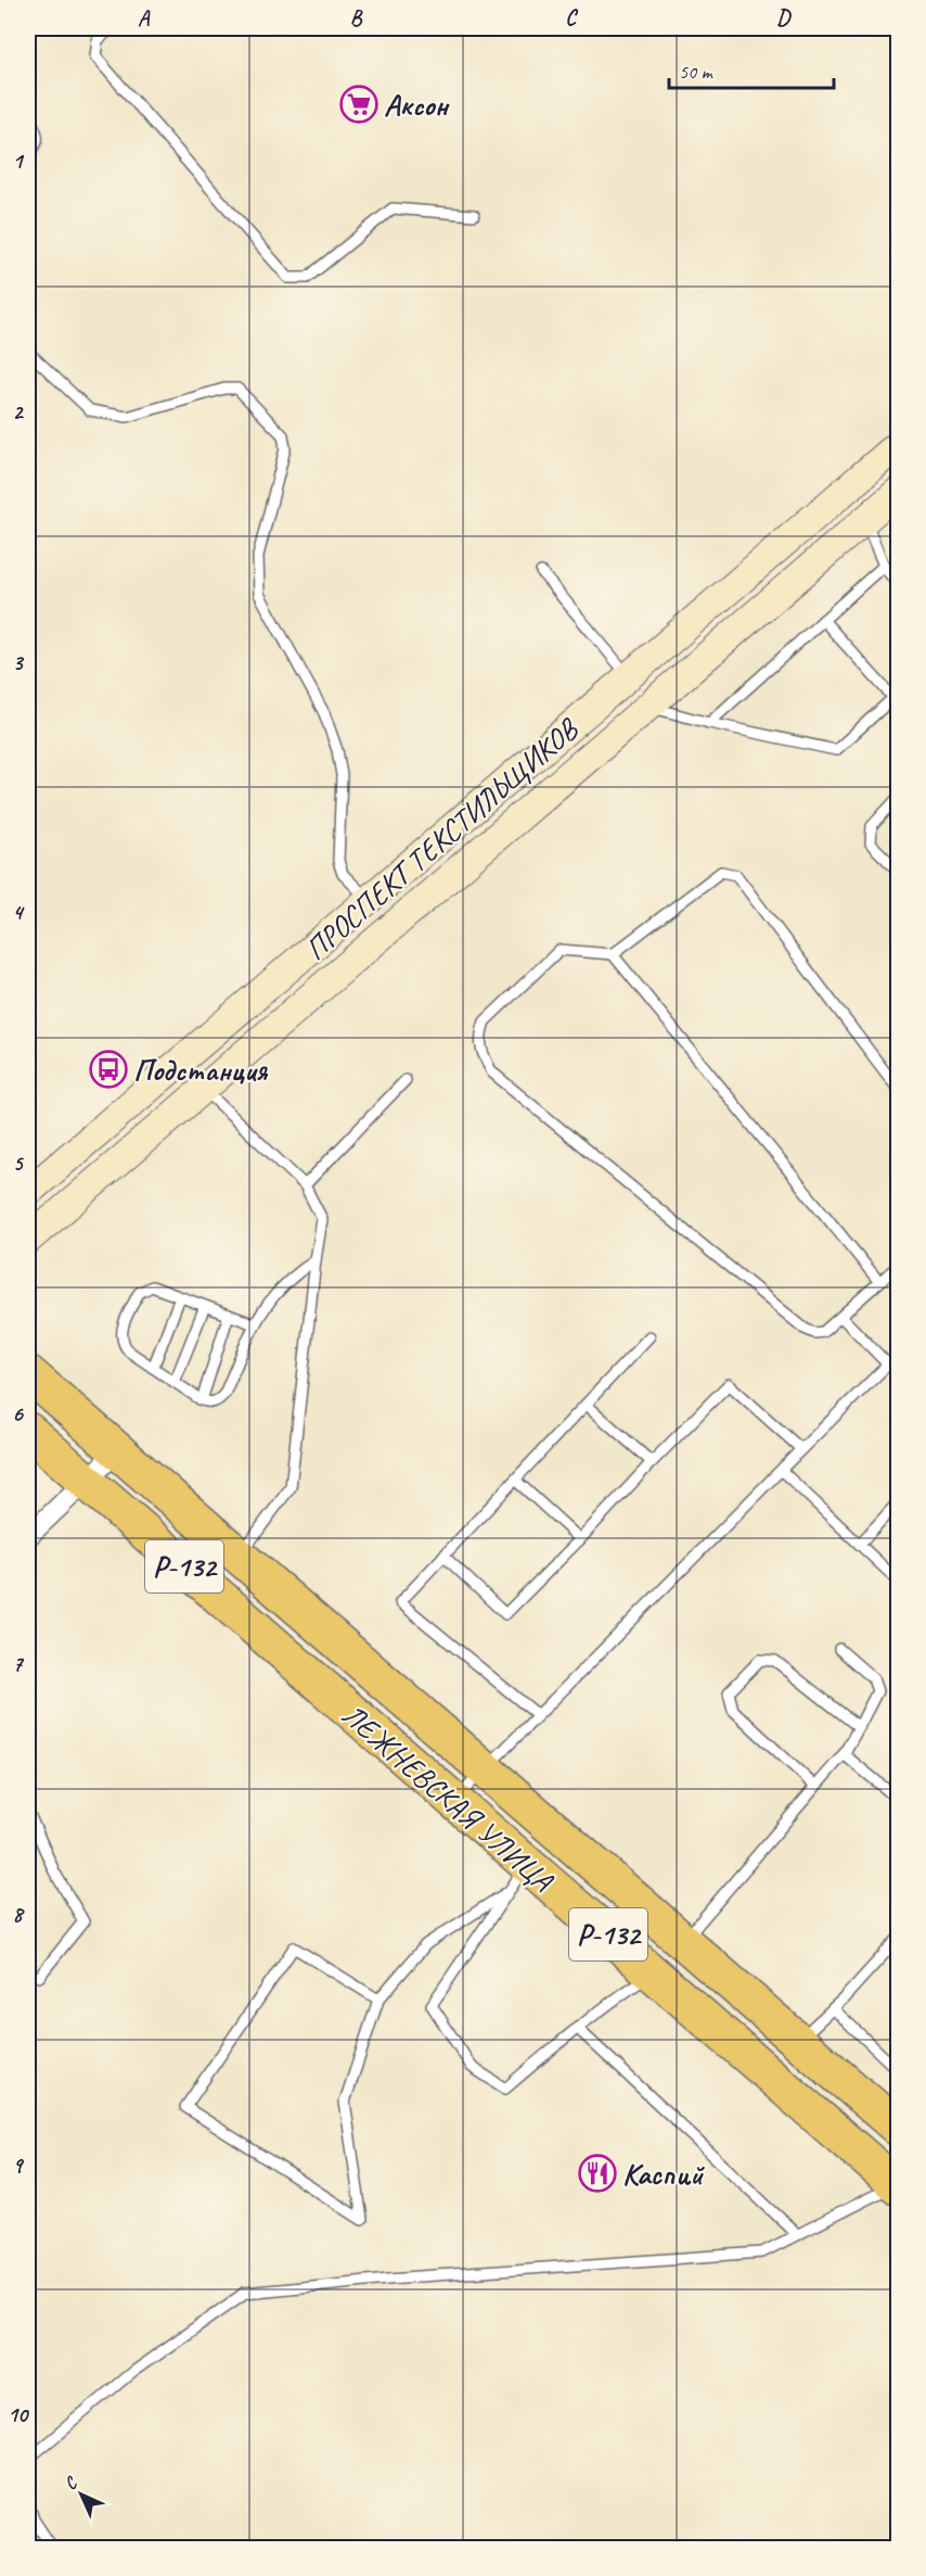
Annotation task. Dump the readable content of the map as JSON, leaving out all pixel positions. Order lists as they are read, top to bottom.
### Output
{
  "streets": {
    "highway": ["Р-132", "ЛЕЖНЕВСКАЯ УЛИЦА"],
    "main road": ["ПРОСПЕКТ ТЕКСТИЛЬЩИКОВ"]
  },
  "places": {
    "supermarket": ["Аксон"],
    "bus stop": ["Подстанция"],
    "restaurant": ["Каспий"]
  },
  "scale_bar": "50 m",
  "north": "top left",
  "grid": {
    "columns": [
      "A",
      "B",
      "C",
      "D"
    ],
    "rows": [
      "1",
      "2",
      "3",
      "4",
      "5",
      "6",
      "7",
      "8",
      "9",
      "10"
    ]
  }
}
